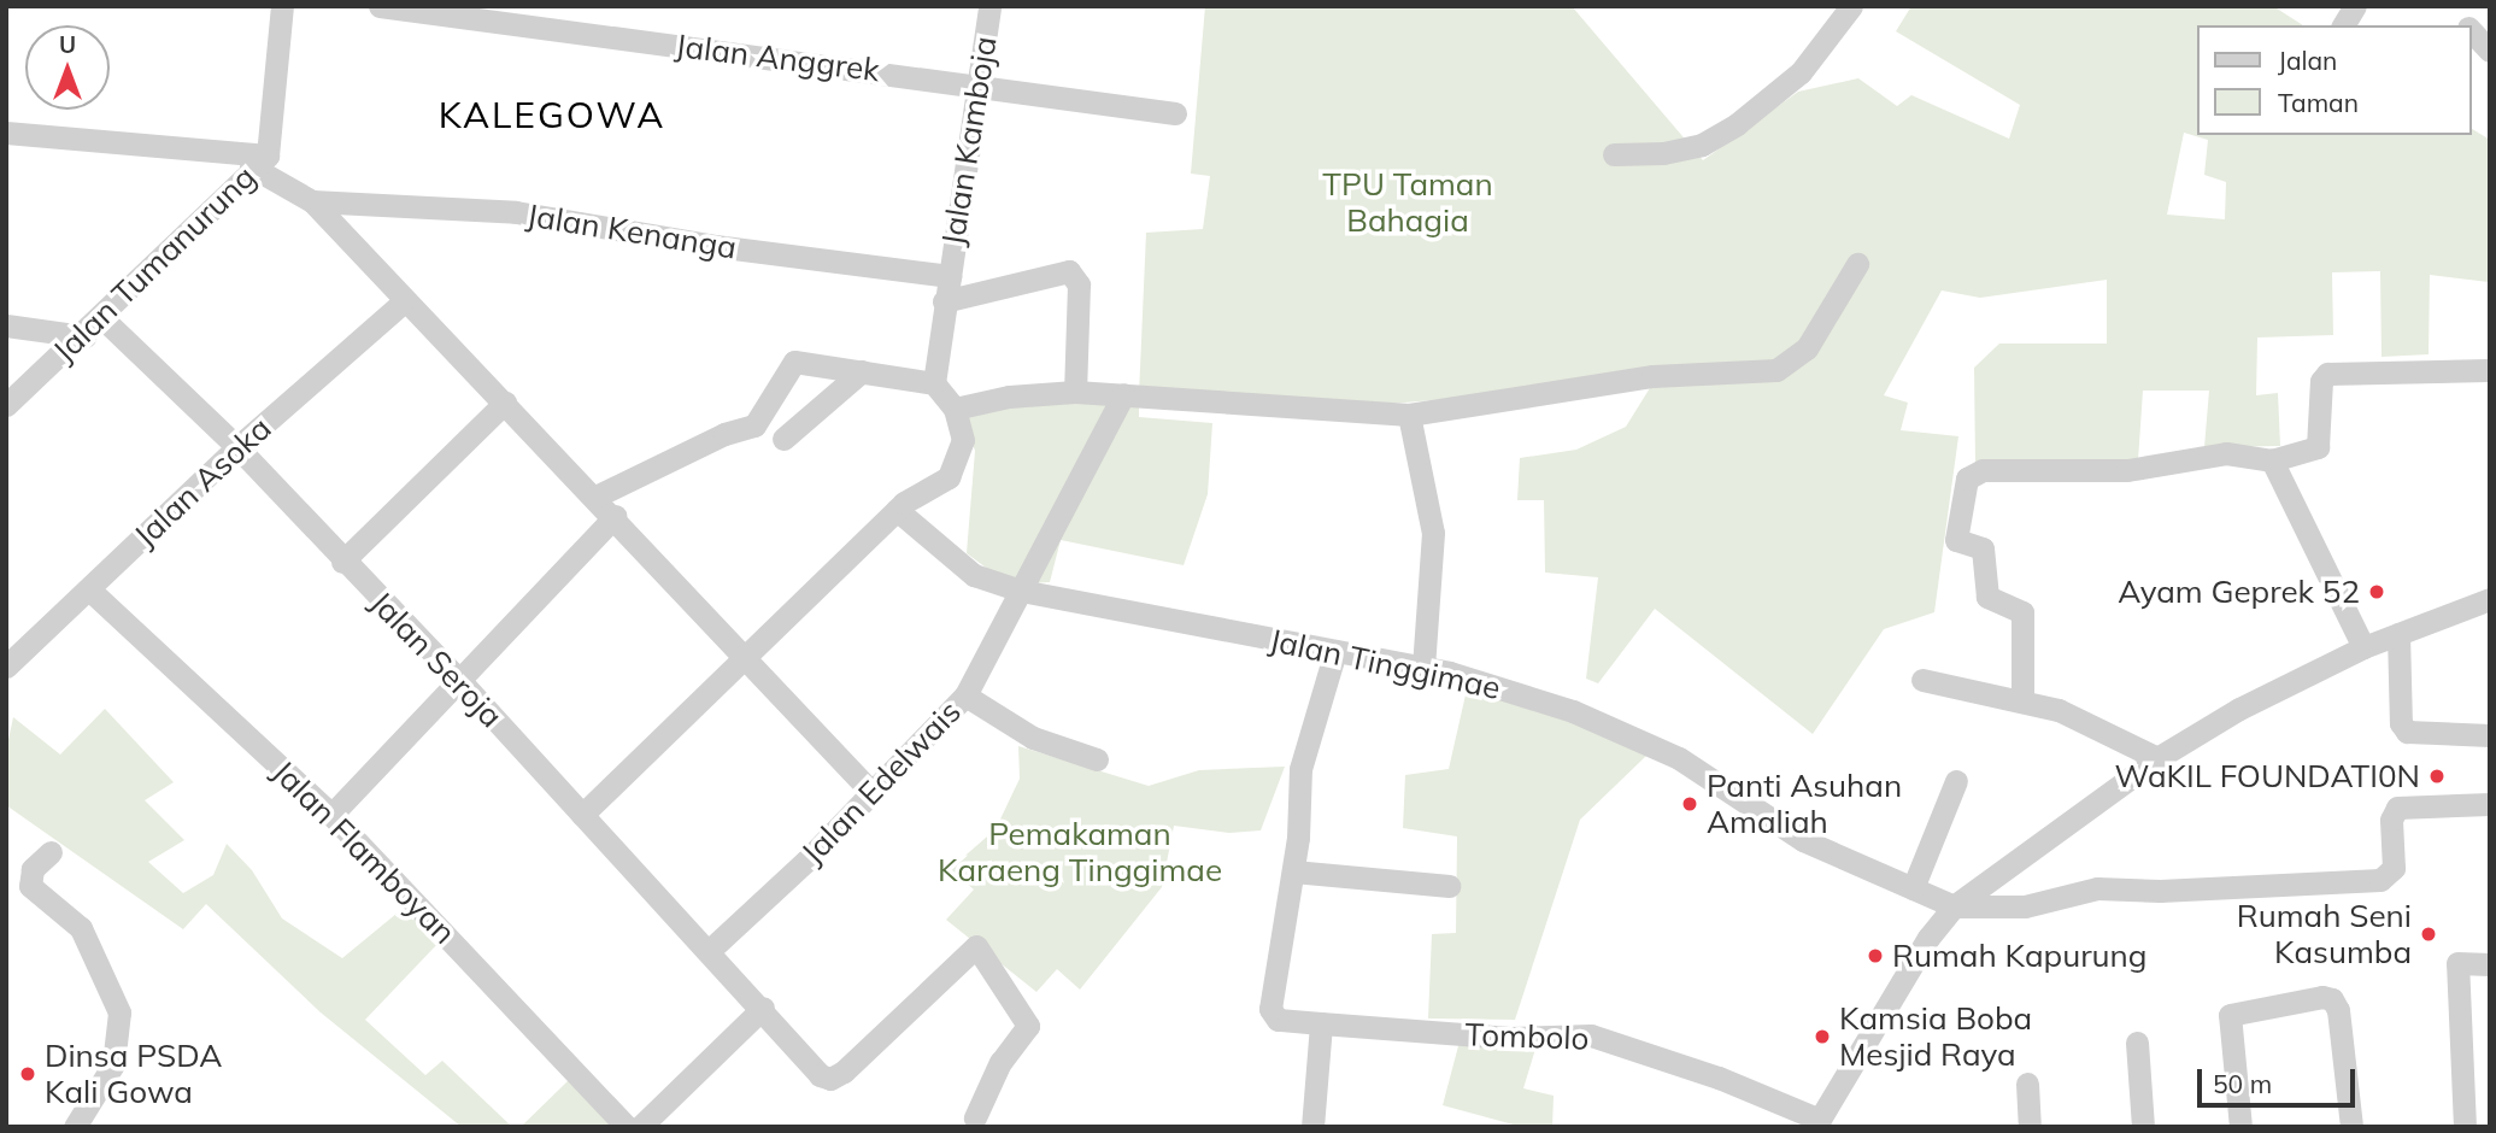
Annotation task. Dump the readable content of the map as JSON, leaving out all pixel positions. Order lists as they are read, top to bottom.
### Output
{
  "streets": {
    "street": [
      "Jalan Anggrek",
      "Jalan Kamboja",
      "Jalan Kenanga",
      "Jalan Tumanurung",
      "Jalan Asoka",
      "Jalan Seroja",
      "Jalan Tinggimae",
      "Jalan Edelwais",
      "Jalan Flamboyan",
      "Tombolo"
    ]
  },
  "crossings": [
    ["Jalan Anggrek", "Jalan Kamboja"],
    ["Jalan Kamboja", "Jalan Kenanga"],
    ["Jalan Tumanurung", "Jalan Seroja"],
    ["Jalan Asoka", "Jalan Seroja"],
    ["Jalan Asoka", "Jalan Flamboyan"],
    ["Jalan Seroja", "Jalan Edelwais"],
    ["Jalan Tinggimae", "Jalan Edelwais"]
  ],
  "districts": ["KALEGOWA"],
  "parks": ["TPU Taman Bahagia", "Pemakaman Karaeng Tinggimae"],
  "places": [
    "Ayam Geprek 52",
    "WaKIL FOUNDATI0N",
    "Panti Asuhan Amaliah",
    "Rumah Seni Kasumba",
    "Rumah Kapurung",
    "Kamsia Boba Mesjid Raya",
    "Dinsa PSDA Kali Gowa"
  ],
  "legend": ["Jalan", "Taman"],
  "scale_bar": "50 m",
  "north": "top"
}
